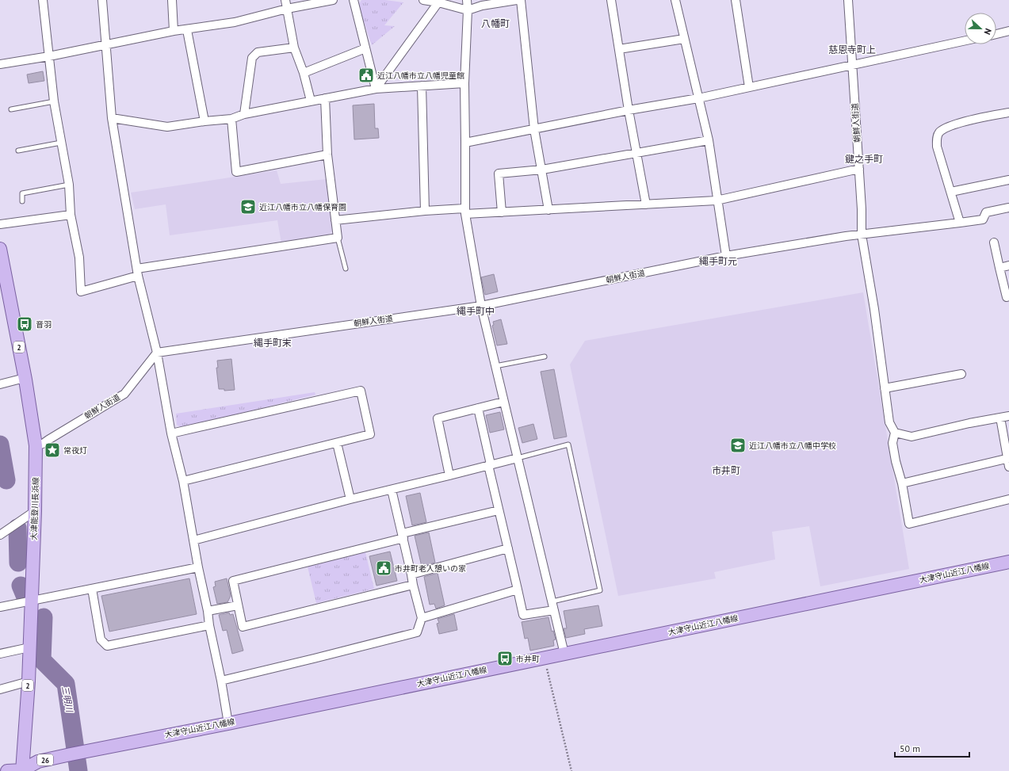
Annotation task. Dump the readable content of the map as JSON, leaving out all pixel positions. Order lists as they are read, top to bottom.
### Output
{
  "streets": {
    "main road": [
      "2",
      "大津能登川長浜線",
      "大津守山近江八幡線",
      "26"
    ],
    "street": ["朝鮮人街道"]
  },
  "crossings": [
    ["朝鮮人街道", "大津能登川長浜線"],
    ["大津能登川長浜線", "大津守山近江八幡線"]
  ],
  "districts": [
    "八幡町",
    "慈恩寺町上",
    "鍵之手町",
    "縄手町元",
    "縄手町中",
    "縄手町末",
    "市井町"
  ],
  "water": ["三明川"],
  "places": {
    "public building": ["近江八幡市立八幡児童館", "市井町老人憩いの家"],
    "school or university": ["近江八幡市立八幡保育園", "近江八幡市立八幡中学校"],
    "bus stop": ["音羽", "市井町"],
    "place": ["常夜灯"]
  },
  "scale_bar": "50 m",
  "north": "right"
}
